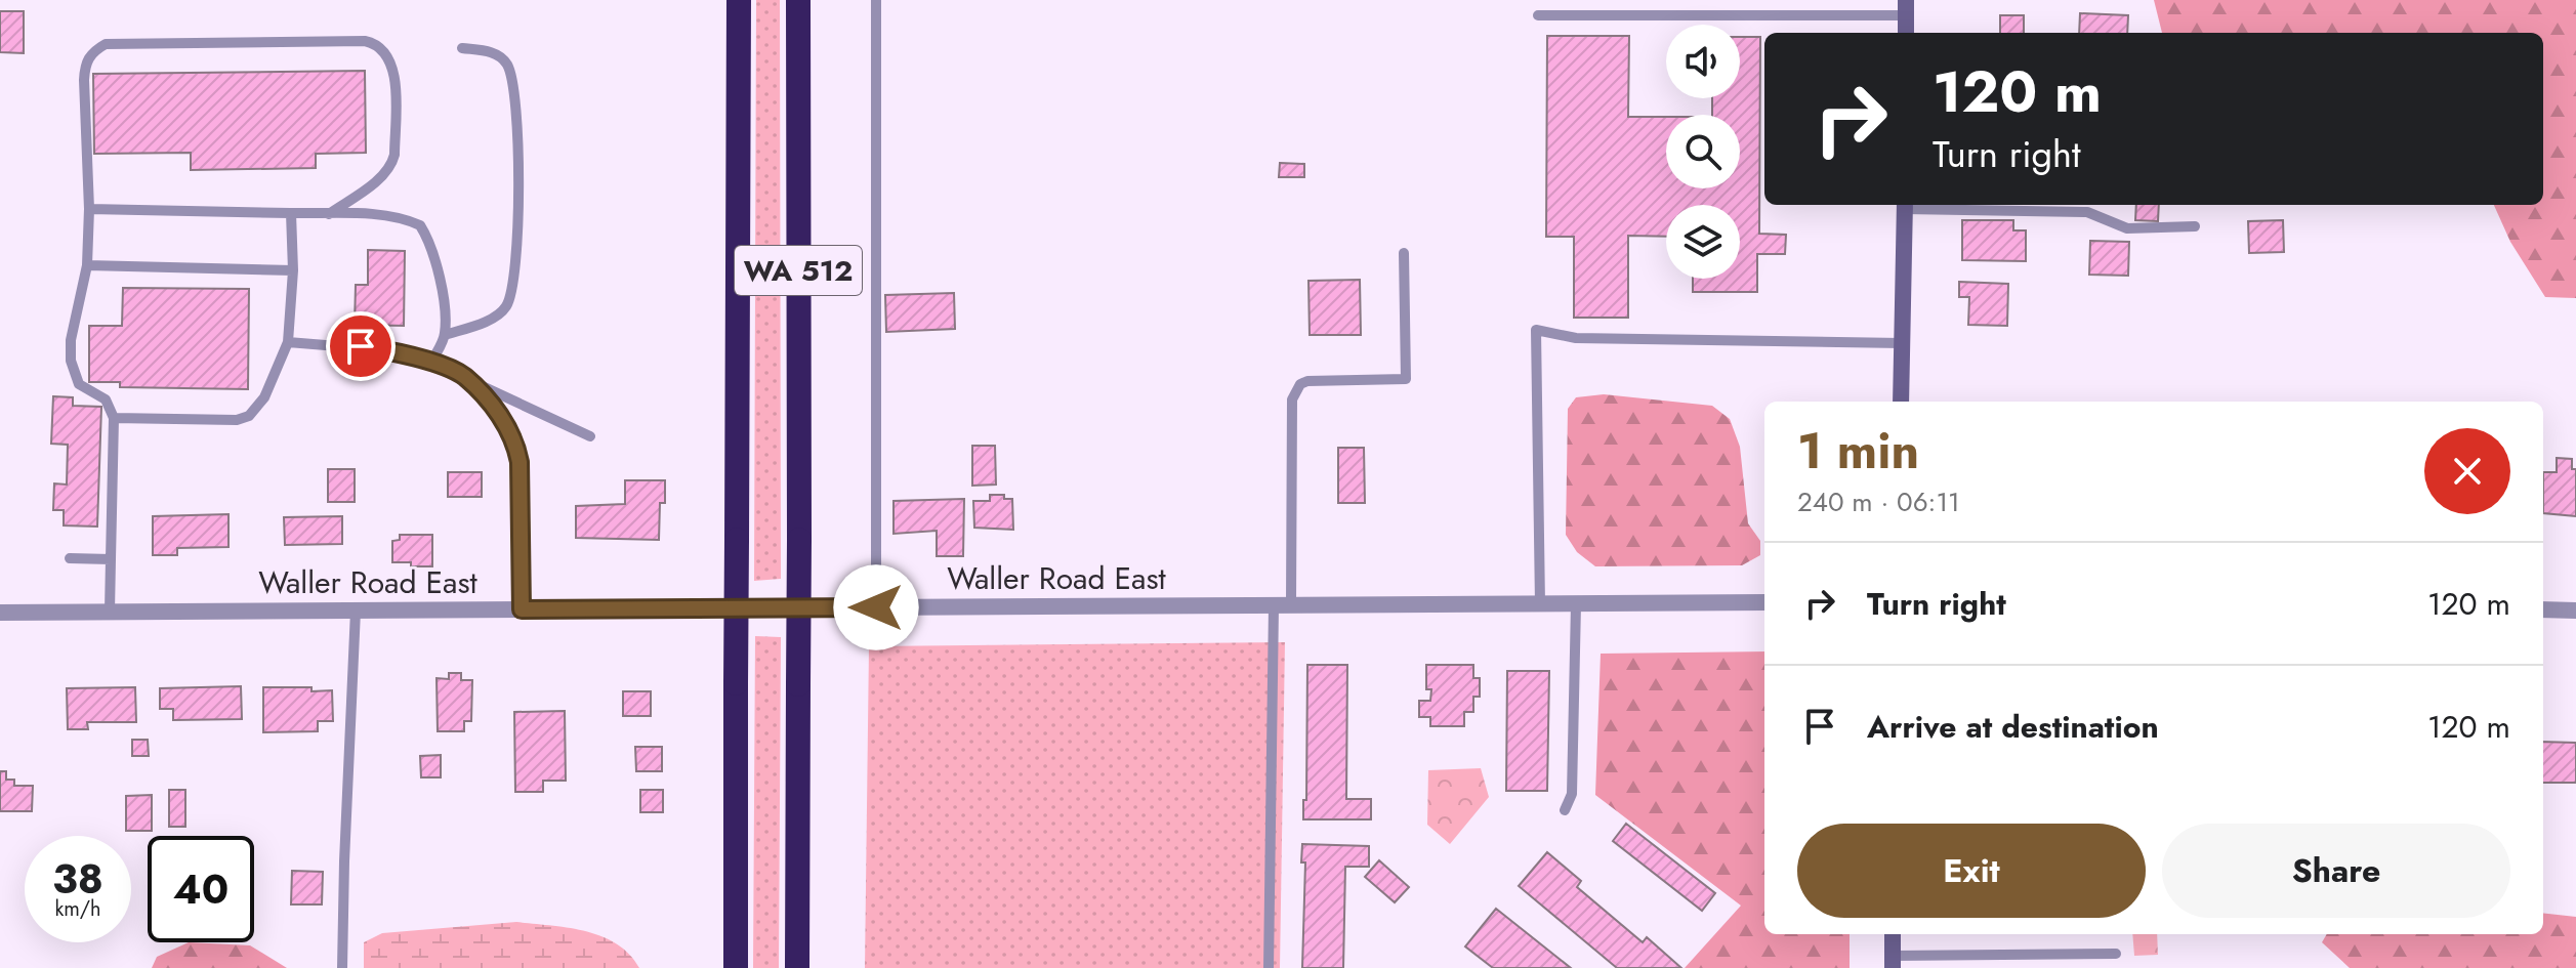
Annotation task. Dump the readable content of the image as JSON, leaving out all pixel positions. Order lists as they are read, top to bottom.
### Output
{
  "streets": {
    "highway": ["WA 512"],
    "street": ["Waller Road East"]
  },
  "page": {
    "turn": ["120 m", "Turn right"],
    "heading": ["1 min", "240 m · 06:11"],
    "list": [
      {
        "name": "Turn right",
        "value": "120 m"
      },
      {
        "name": "Arrive at destination",
        "value": "120 m"
      }
    ],
    "buttons": ["Exit", "Share"],
    "speed": "38 km/h",
    "limit": "40"
  }
}
